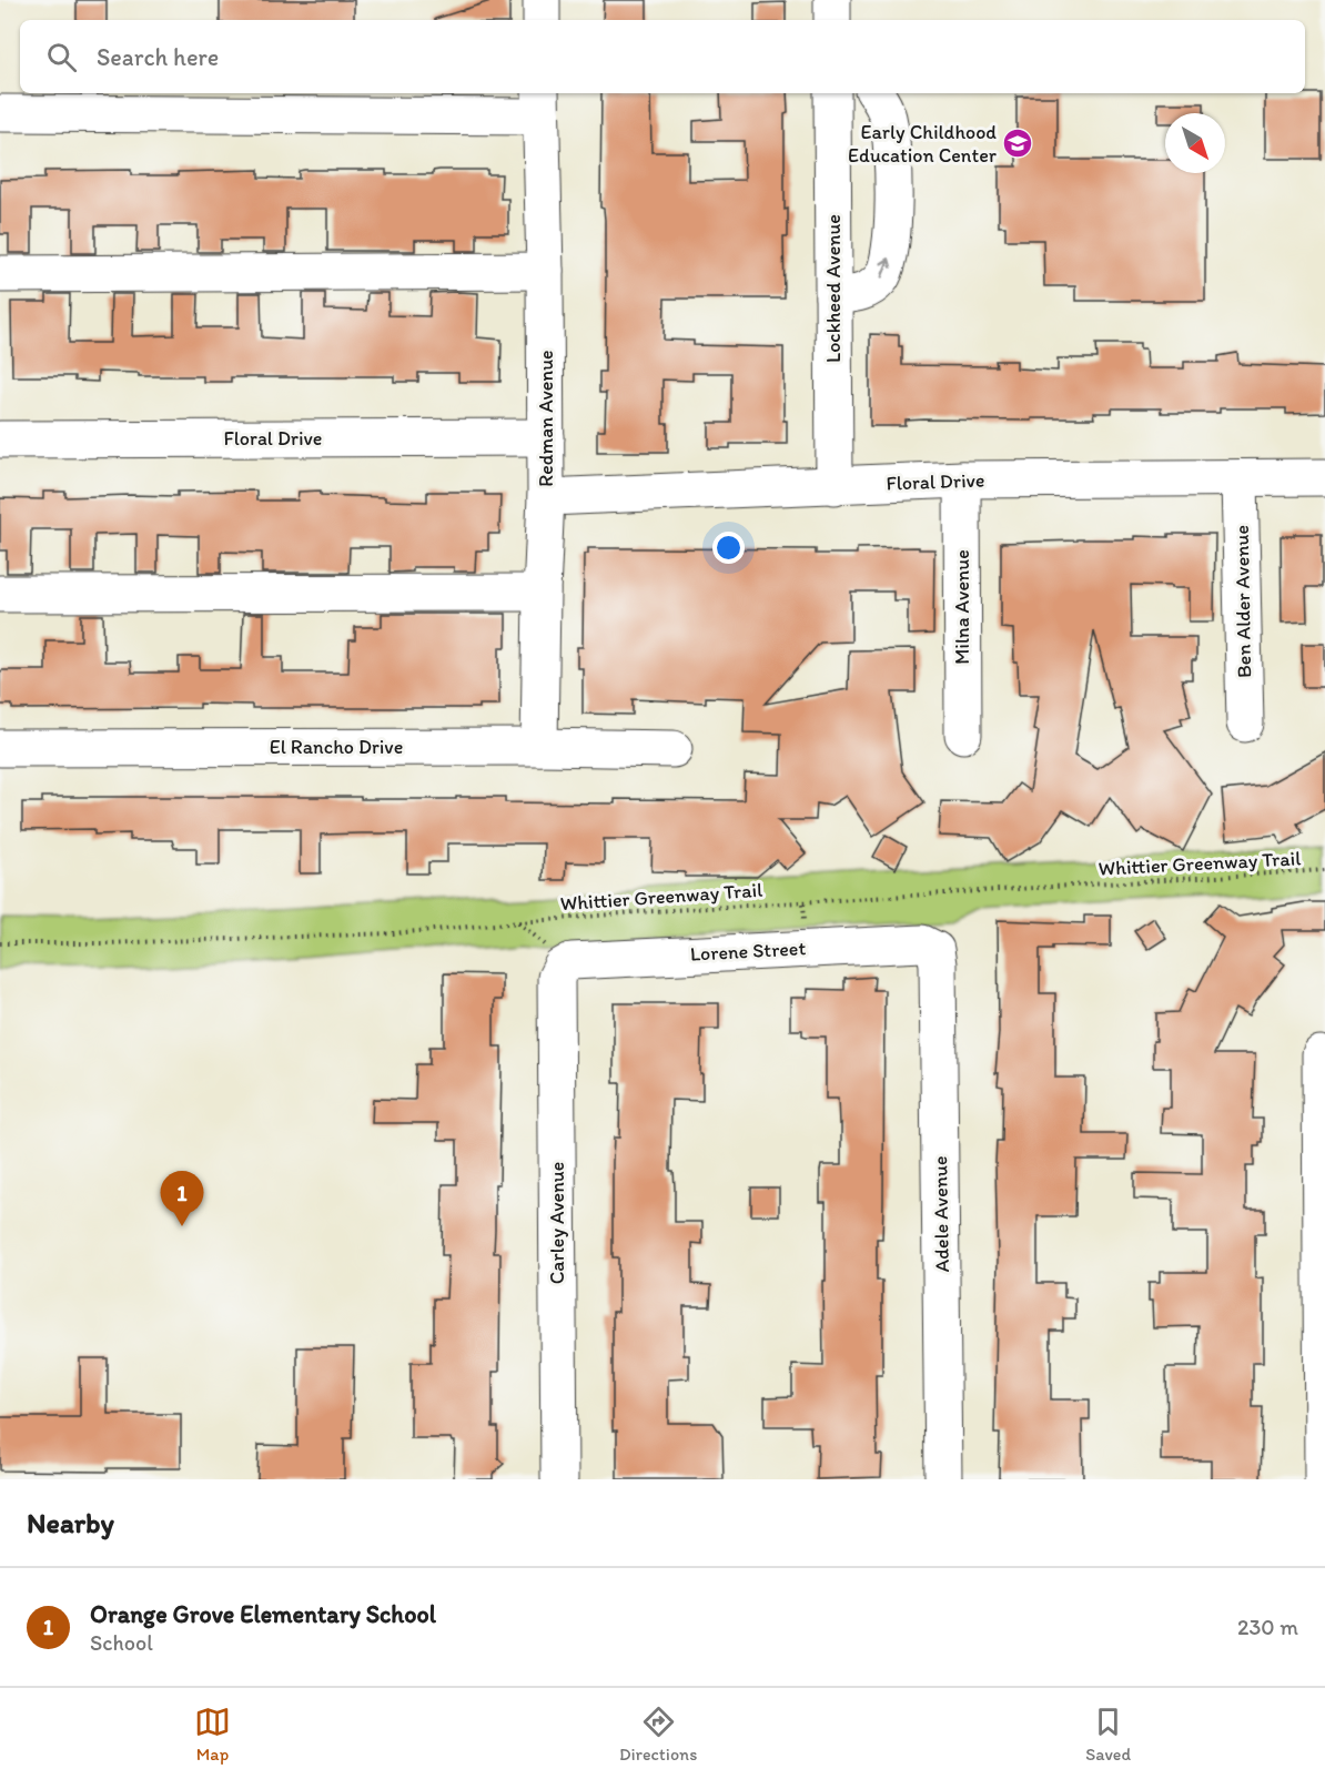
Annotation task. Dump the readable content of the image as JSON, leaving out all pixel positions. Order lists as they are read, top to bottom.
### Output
{
  "streets": {
    "street": [
      "Lockheed Avenue",
      "Redman Avenue",
      "Floral Drive",
      "Ben Alder Avenue",
      "Milna Avenue",
      "El Rancho Drive",
      "Lorene Street",
      "Adele Avenue",
      "Carley Avenue"
    ],
    "path": ["Whittier Greenway Trail"]
  },
  "crossings": [
    ["Lockheed Avenue", "Floral Drive"],
    ["Redman Avenue", "Floral Drive"],
    ["Redman Avenue", "El Rancho Drive"],
    ["Floral Drive", "Ben Alder Avenue"],
    ["Floral Drive", "Milna Avenue"],
    ["Lorene Street", "Adele Avenue"],
    ["Lorene Street", "Carley Avenue"]
  ],
  "places": {
    "school or university": ["Early Childhood Education Center"]
  },
  "north": "bottom right",
  "page": {
    "search": "Search here",
    "pins": "1",
    "heading": "Nearby",
    "list": [
      {
        "mark": "1",
        "name": "Orange Grove Elementary School",
        "note": "School",
        "value": "230 m"
      }
    ],
    "nav": ["Map", "Directions", "Saved"]
  }
}
